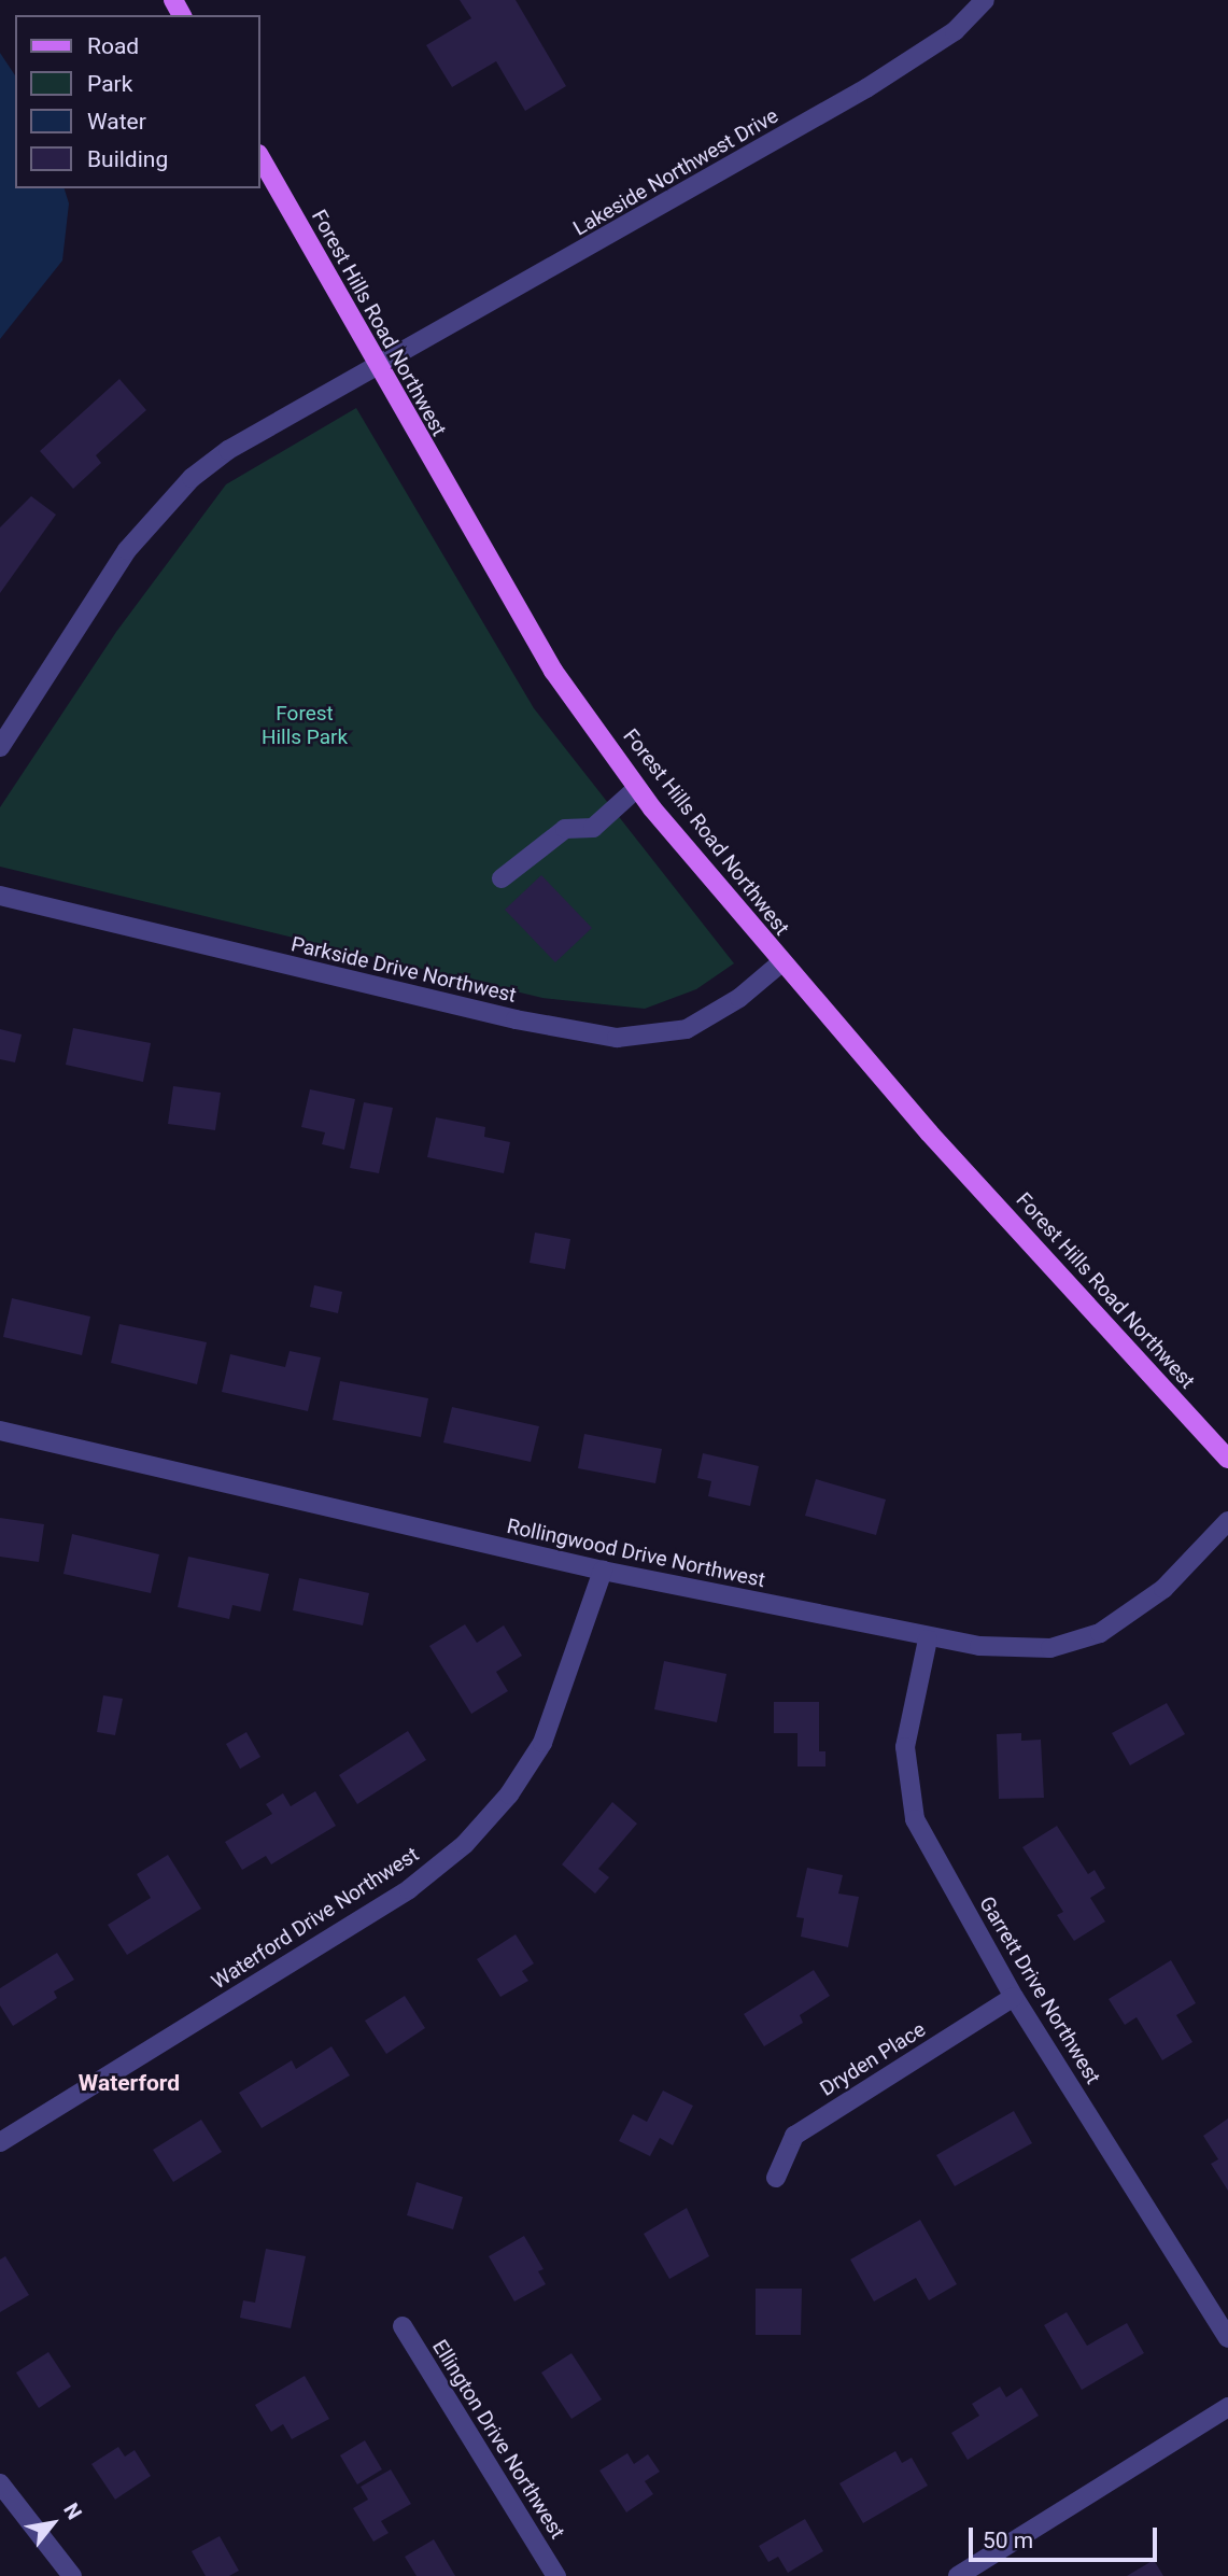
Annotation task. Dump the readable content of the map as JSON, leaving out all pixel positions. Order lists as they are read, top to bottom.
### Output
{
  "streets": {
    "main road": ["Forest Hills Road Northwest"],
    "street": [
      "Lakeside Northwest Drive",
      "Parkside Drive Northwest",
      "Rollingwood Drive Northwest",
      "Waterford Drive Northwest",
      "Garrett Drive Northwest",
      "Dryden Place",
      "Ellington Drive Northwest"
    ]
  },
  "crossings": [
    ["Lakeside Northwest Drive", "Forest Hills Road Northwest"],
    ["Forest Hills Road Northwest", "Parkside Drive Northwest"],
    ["Rollingwood Drive Northwest", "Waterford Drive Northwest"],
    ["Rollingwood Drive Northwest", "Garrett Drive Northwest"],
    ["Garrett Drive Northwest", "Dryden Place"]
  ],
  "districts": ["Waterford"],
  "parks": ["Forest Hills Park"],
  "legend": [
    "Road",
    "Park",
    "Water",
    "Building"
  ],
  "scale_bar": "50 m",
  "north": "top right"
}
